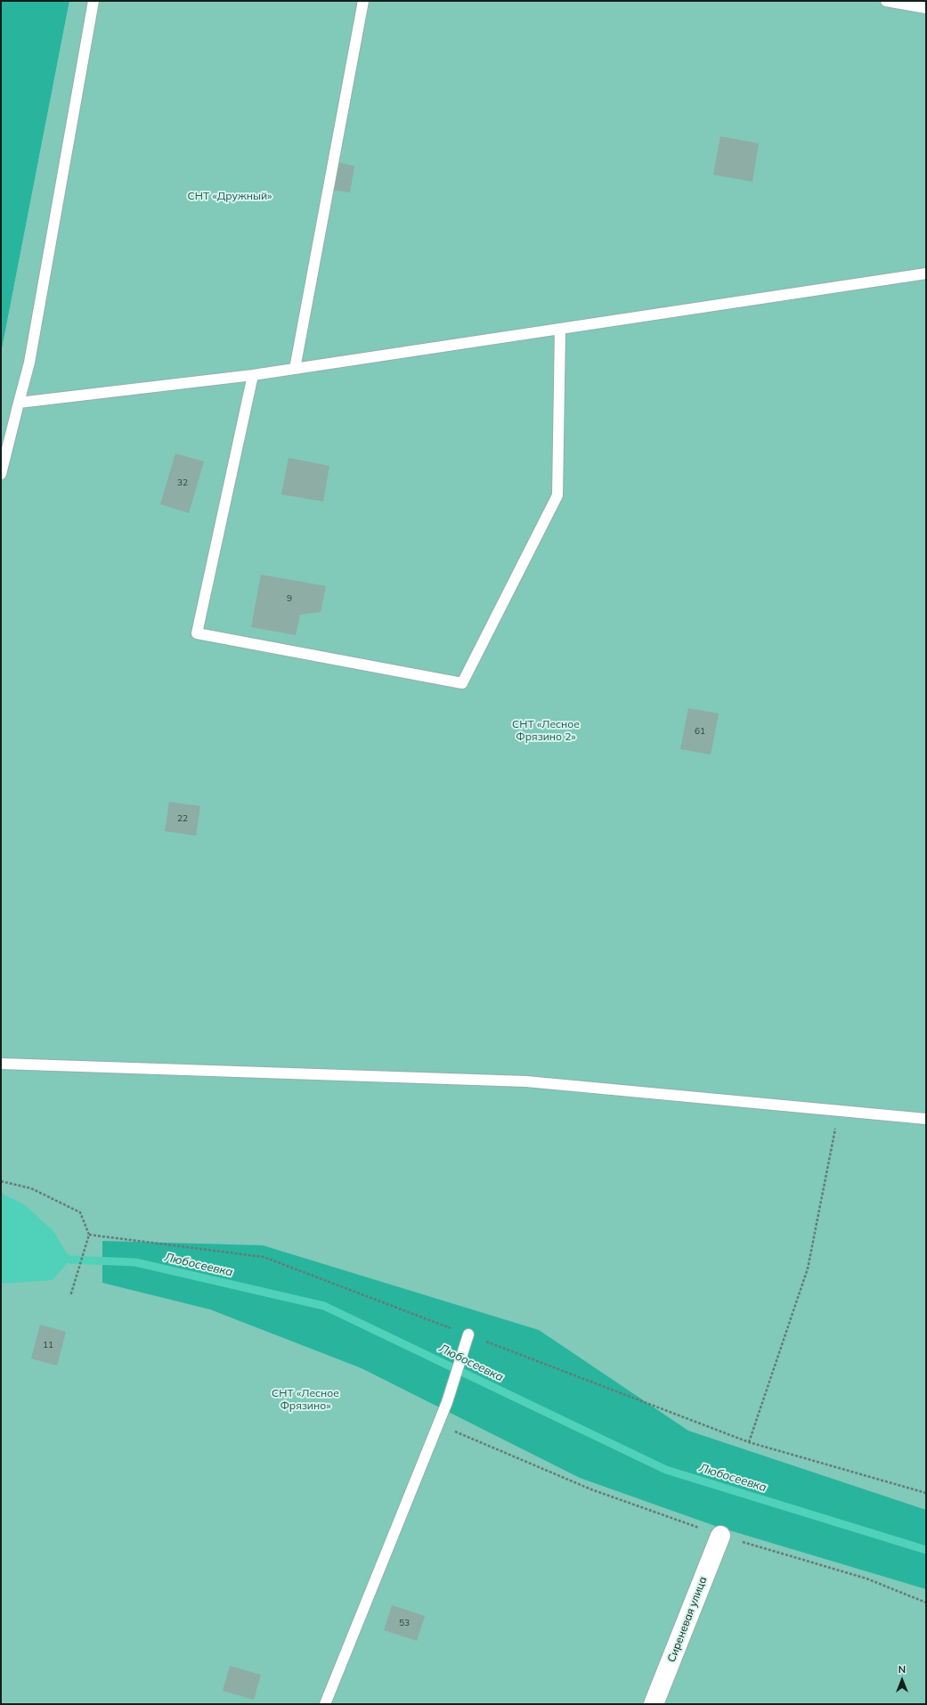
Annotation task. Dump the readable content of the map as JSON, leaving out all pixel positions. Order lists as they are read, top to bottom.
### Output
{
  "streets": {
    "street": ["Сиреневая улица"]
  },
  "water": ["Любосеевка"],
  "parks": ["СНТ «Дружный»", "СНТ «Лесное Фрязино 2»", "СНТ «Лесное Фрязино»"],
  "house_numbers": [
    "32",
    "9",
    "61",
    "22",
    "11",
    "53"
  ],
  "north": "top"
}
